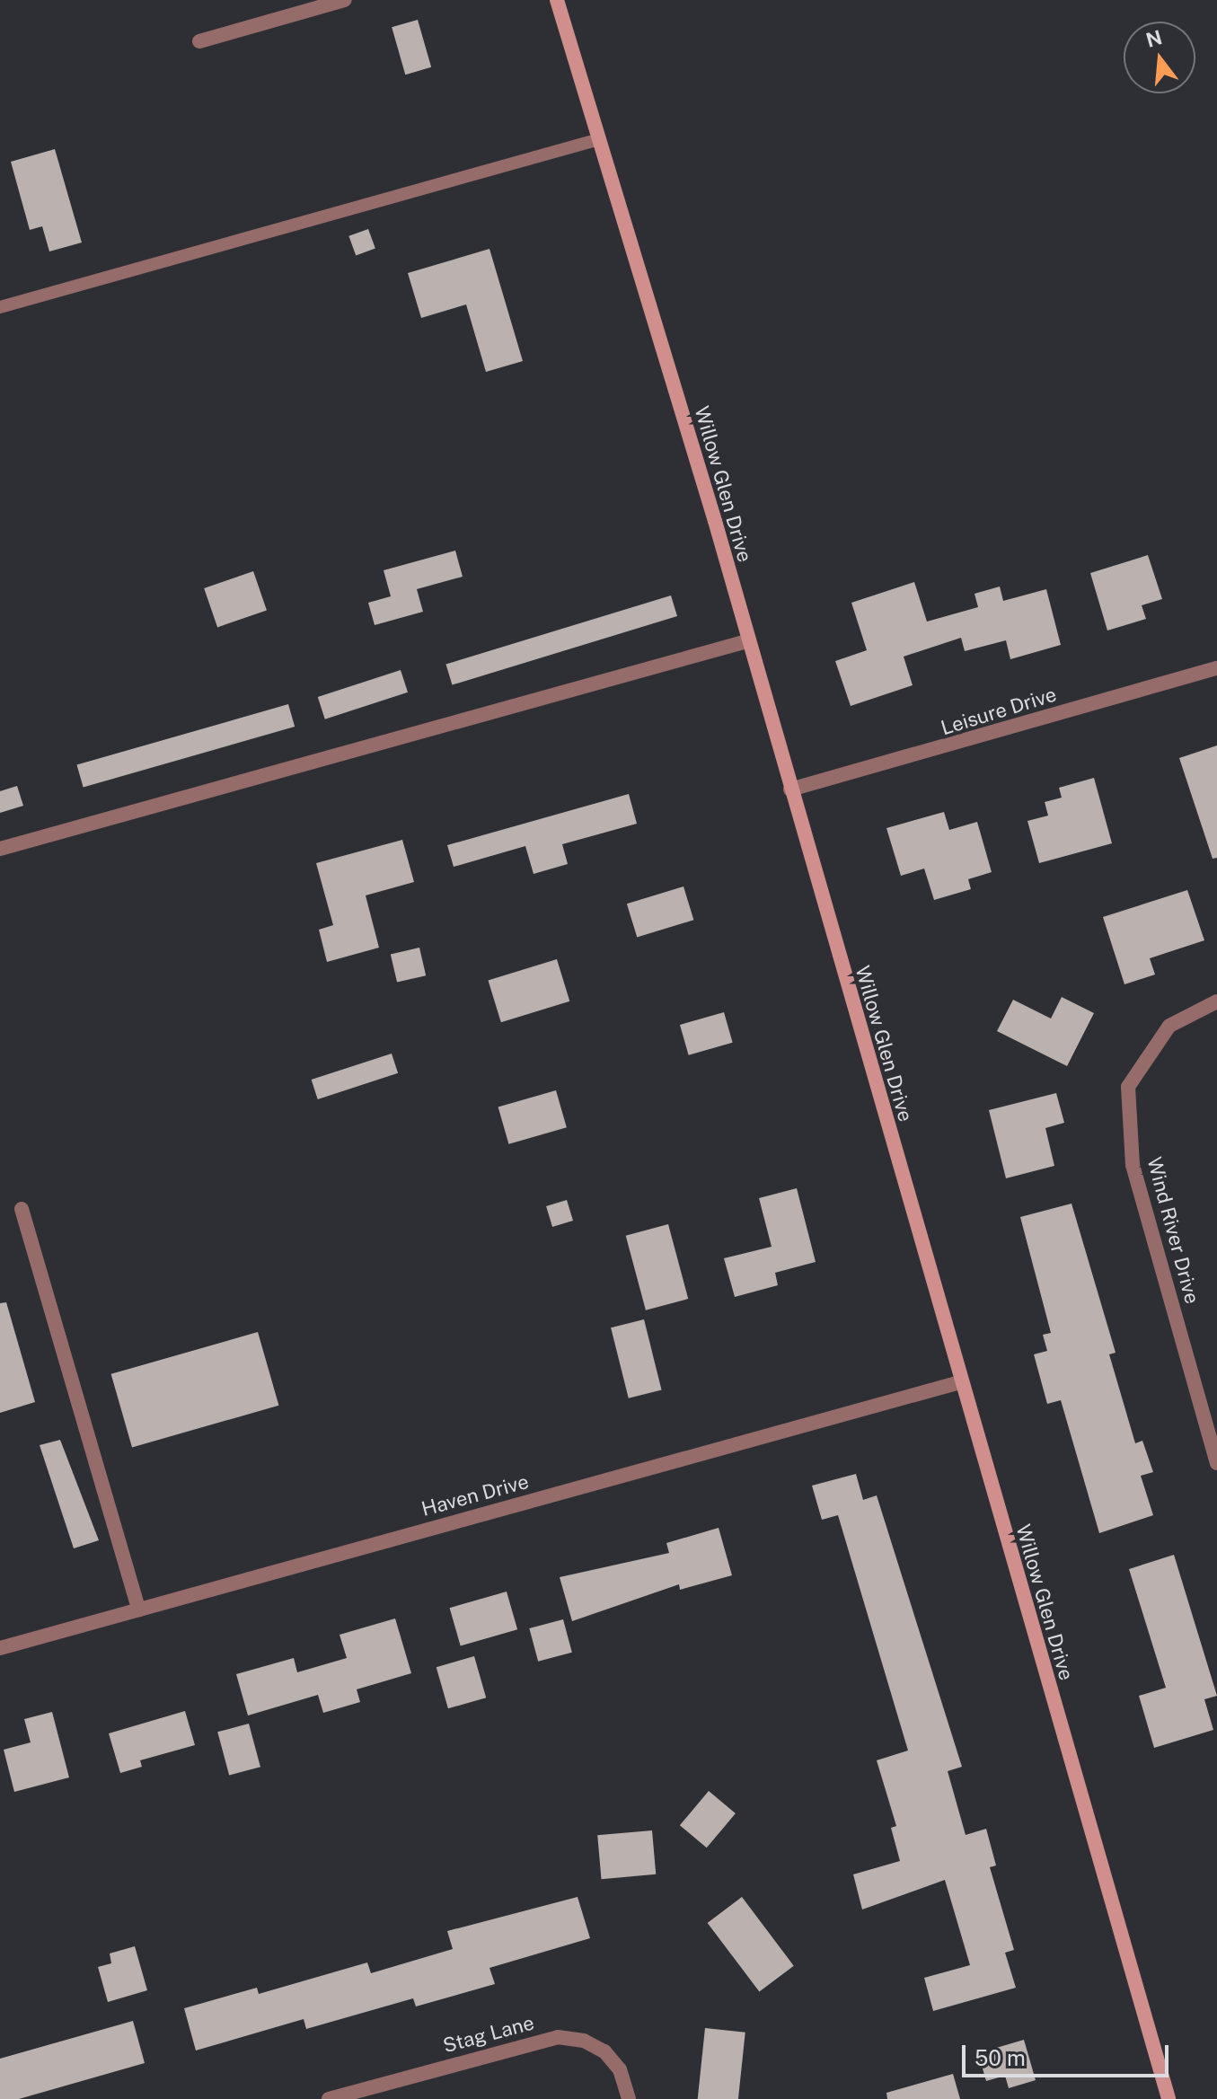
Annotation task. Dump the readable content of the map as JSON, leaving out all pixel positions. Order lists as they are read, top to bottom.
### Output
{
  "streets": {
    "main road": ["Willow Glen Drive"],
    "street": [
      "Leisure Drive",
      "Wind River Drive",
      "Haven Drive",
      "Stag Lane"
    ]
  },
  "crossings": [
    ["Willow Glen Drive", "Leisure Drive"],
    ["Willow Glen Drive", "Haven Drive"]
  ],
  "scale_bar": "50 m",
  "north": "top"
}
